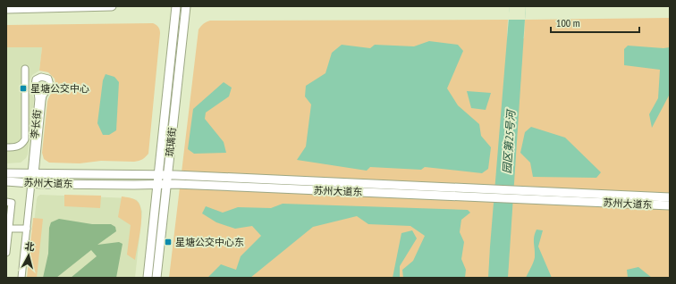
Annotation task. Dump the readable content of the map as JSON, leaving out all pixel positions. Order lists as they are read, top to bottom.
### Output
{
  "streets": {
    "main road": ["琉璃街", "苏州大道东"],
    "street": ["李长街"]
  },
  "crossings": [
    ["李长街", "苏州大道东"],
    ["琉璃街", "苏州大道东"]
  ],
  "water": ["园区第25号河"],
  "places": {
    "transit": ["星塘公交中心", "星塘公交中心东"]
  },
  "scale_bar": "100 m",
  "north": "top"
}
